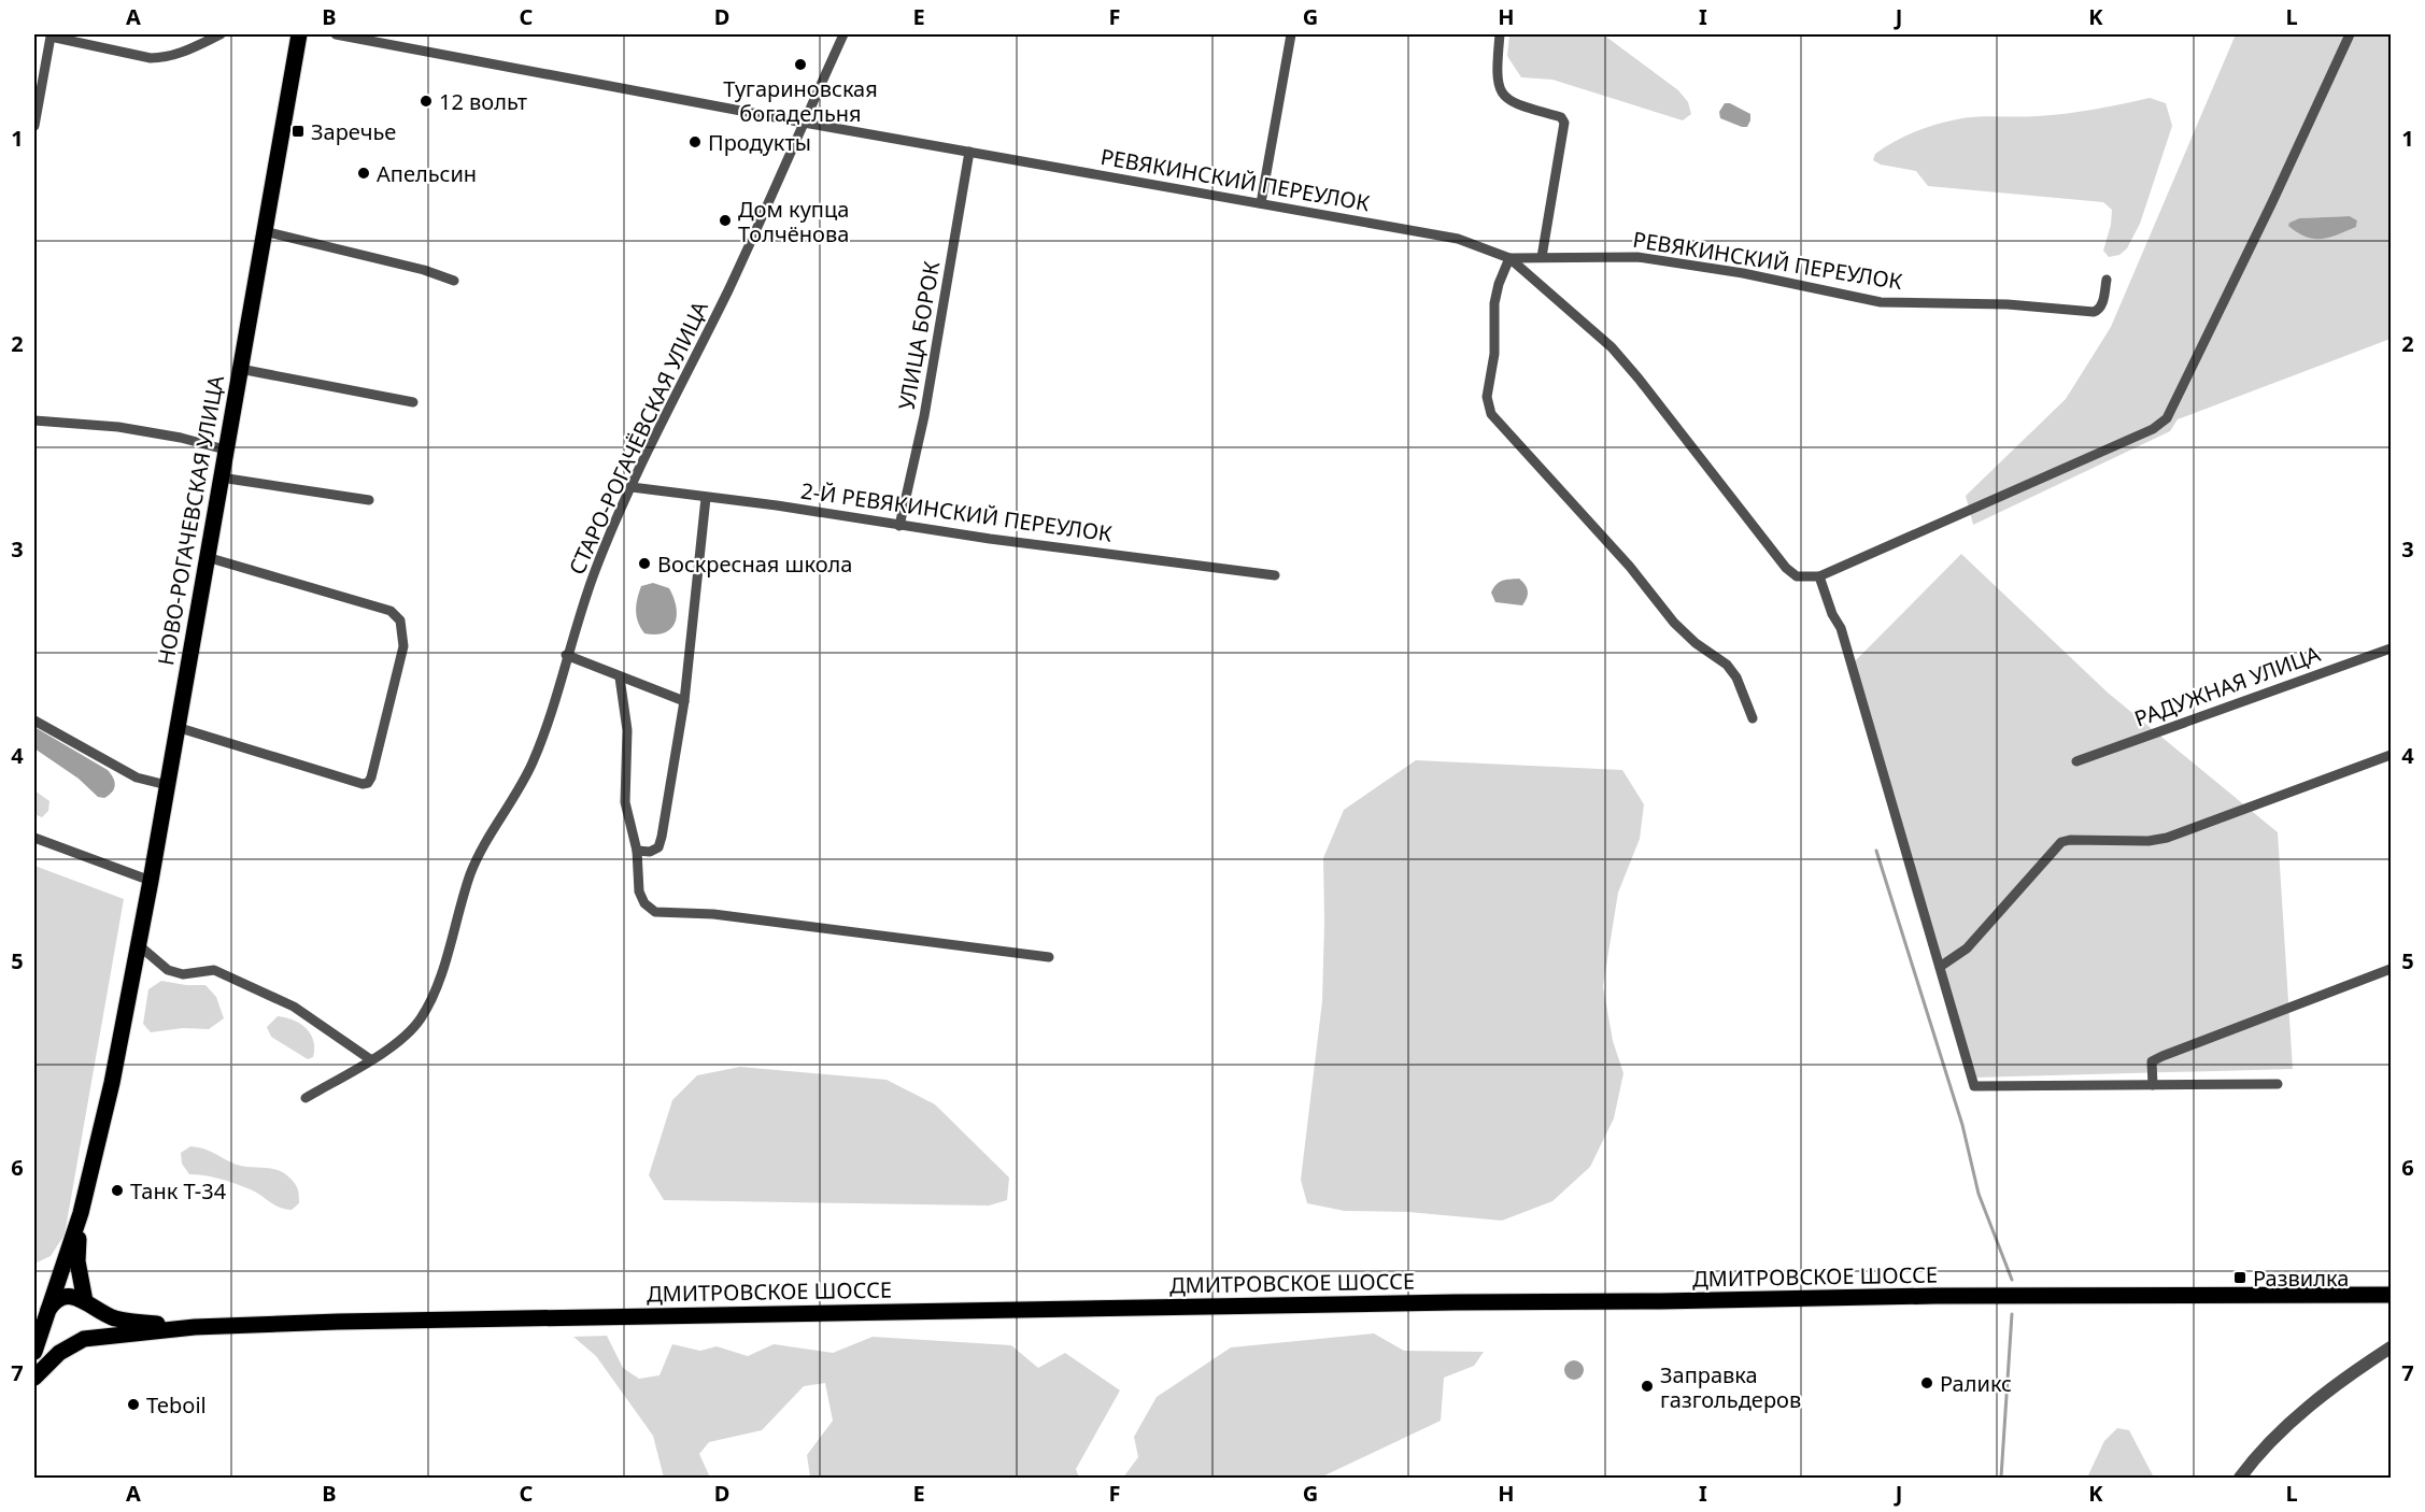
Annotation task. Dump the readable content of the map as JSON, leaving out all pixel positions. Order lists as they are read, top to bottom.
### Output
{
  "streets": {
    "main road": ["НОВО-РОГАЧЕВСКАЯ УЛИЦА", "ДМИТРОВСКОЕ ШОССЕ"],
    "street": [
      "РЕВЯКИНСКИЙ ПЕРЕУЛОК",
      "УЛИЦА БОРОК",
      "СТАРО-РОГАЧЁВСКАЯ УЛИЦА",
      "2-Й РЕВЯКИНСКИЙ ПЕРЕУЛОК",
      "РАДУЖНАЯ УЛИЦА"
    ]
  },
  "crossings": [
    ["РЕВЯКИНСКИЙ ПЕРЕУЛОК", "УЛИЦА БОРОК"],
    ["РЕВЯКИНСКИЙ ПЕРЕУЛОК", "СТАРО-РОГАЧЁВСКАЯ УЛИЦА"],
    ["УЛИЦА БОРОК", "2-Й РЕВЯКИНСКИЙ ПЕРЕУЛОК"],
    ["СТАРО-РОГАЧЁВСКАЯ УЛИЦА", "2-Й РЕВЯКИНСКИЙ ПЕРЕУЛОК"]
  ],
  "places": {
    "other": [
      "Тугариновская богадельня",
      "12 вольт",
      "Продукты",
      "Апельсин",
      "Дом купца Толчёнова",
      "Воскресная школа",
      "Танк Т-34",
      "Раликс",
      "Заправка газгольдеров",
      "Teboil"
    ],
    "transit": ["Заречье", "Развилка"]
  },
  "grid": {
    "columns": [
      "A",
      "B",
      "C",
      "D",
      "E",
      "F",
      "G",
      "H",
      "I",
      "J",
      "K",
      "L"
    ],
    "rows": [
      "1",
      "2",
      "3",
      "4",
      "5",
      "6",
      "7"
    ]
  }
}
